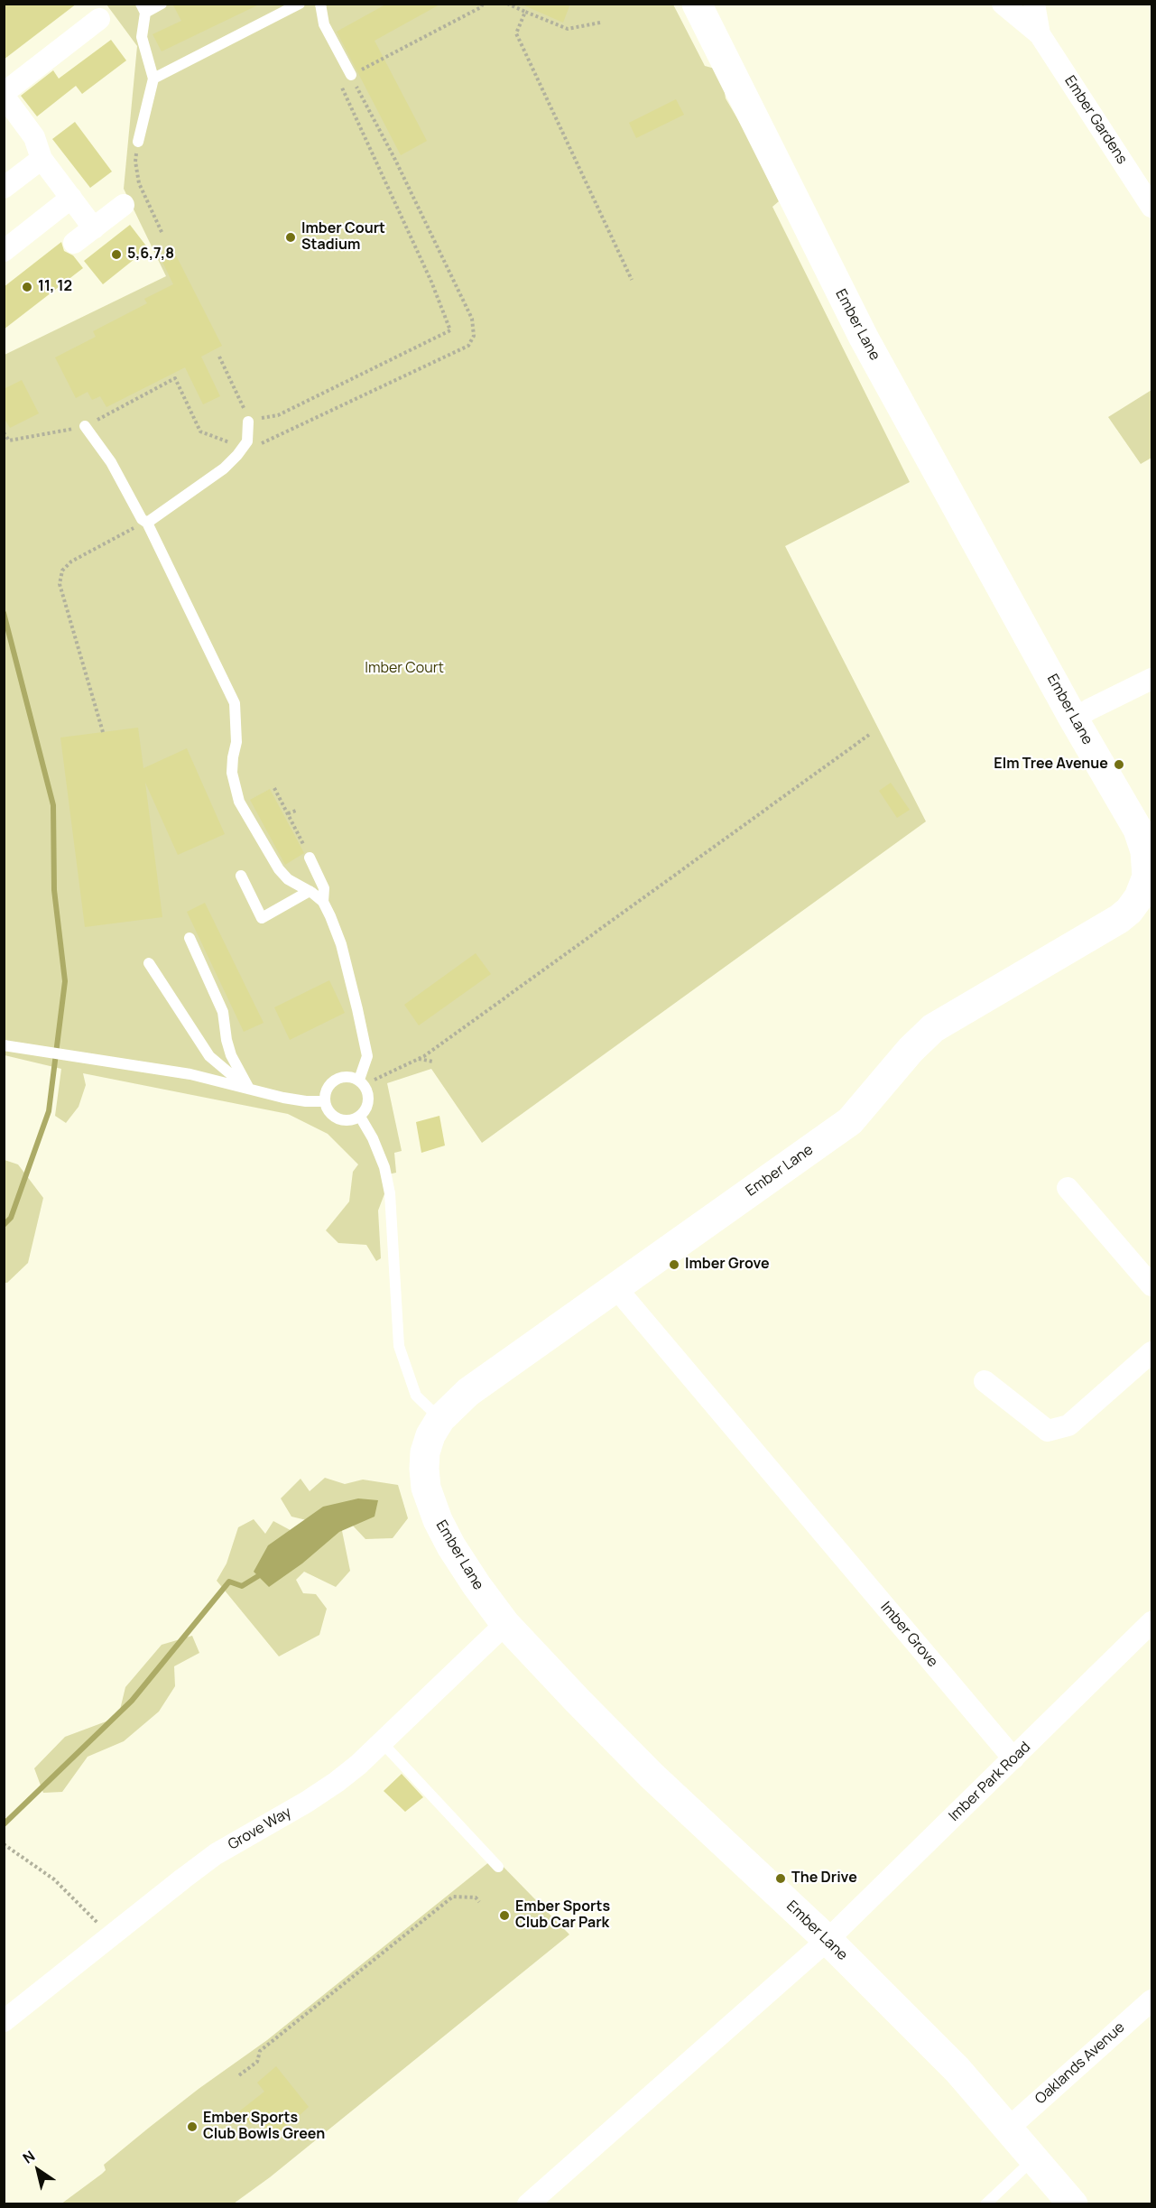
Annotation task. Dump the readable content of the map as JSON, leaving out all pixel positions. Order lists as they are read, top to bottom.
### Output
{
  "streets": {
    "main road": ["Ember Lane"],
    "street": [
      "Ember Gardens",
      "Imber Grove",
      "Imber Park Road",
      "Grove Way",
      "Oaklands Avenue"
    ]
  },
  "crossings": [
    ["Ember Lane", "Imber Grove"],
    ["Ember Lane", "Imber Park Road"],
    ["Ember Lane", "Grove Way"],
    ["Ember Lane", "Oaklands Avenue"],
    ["Imber Grove", "Imber Park Road"]
  ],
  "parks": ["Imber Court"],
  "places": [
    "Imber Court Stadium",
    "5,6,7,8",
    "11, 12",
    "Elm Tree Avenue",
    "Imber Grove",
    "The Drive",
    "Ember Sports Club Car Park",
    "Ember Sports Club Bowls Green"
  ],
  "north": "top left"
}
